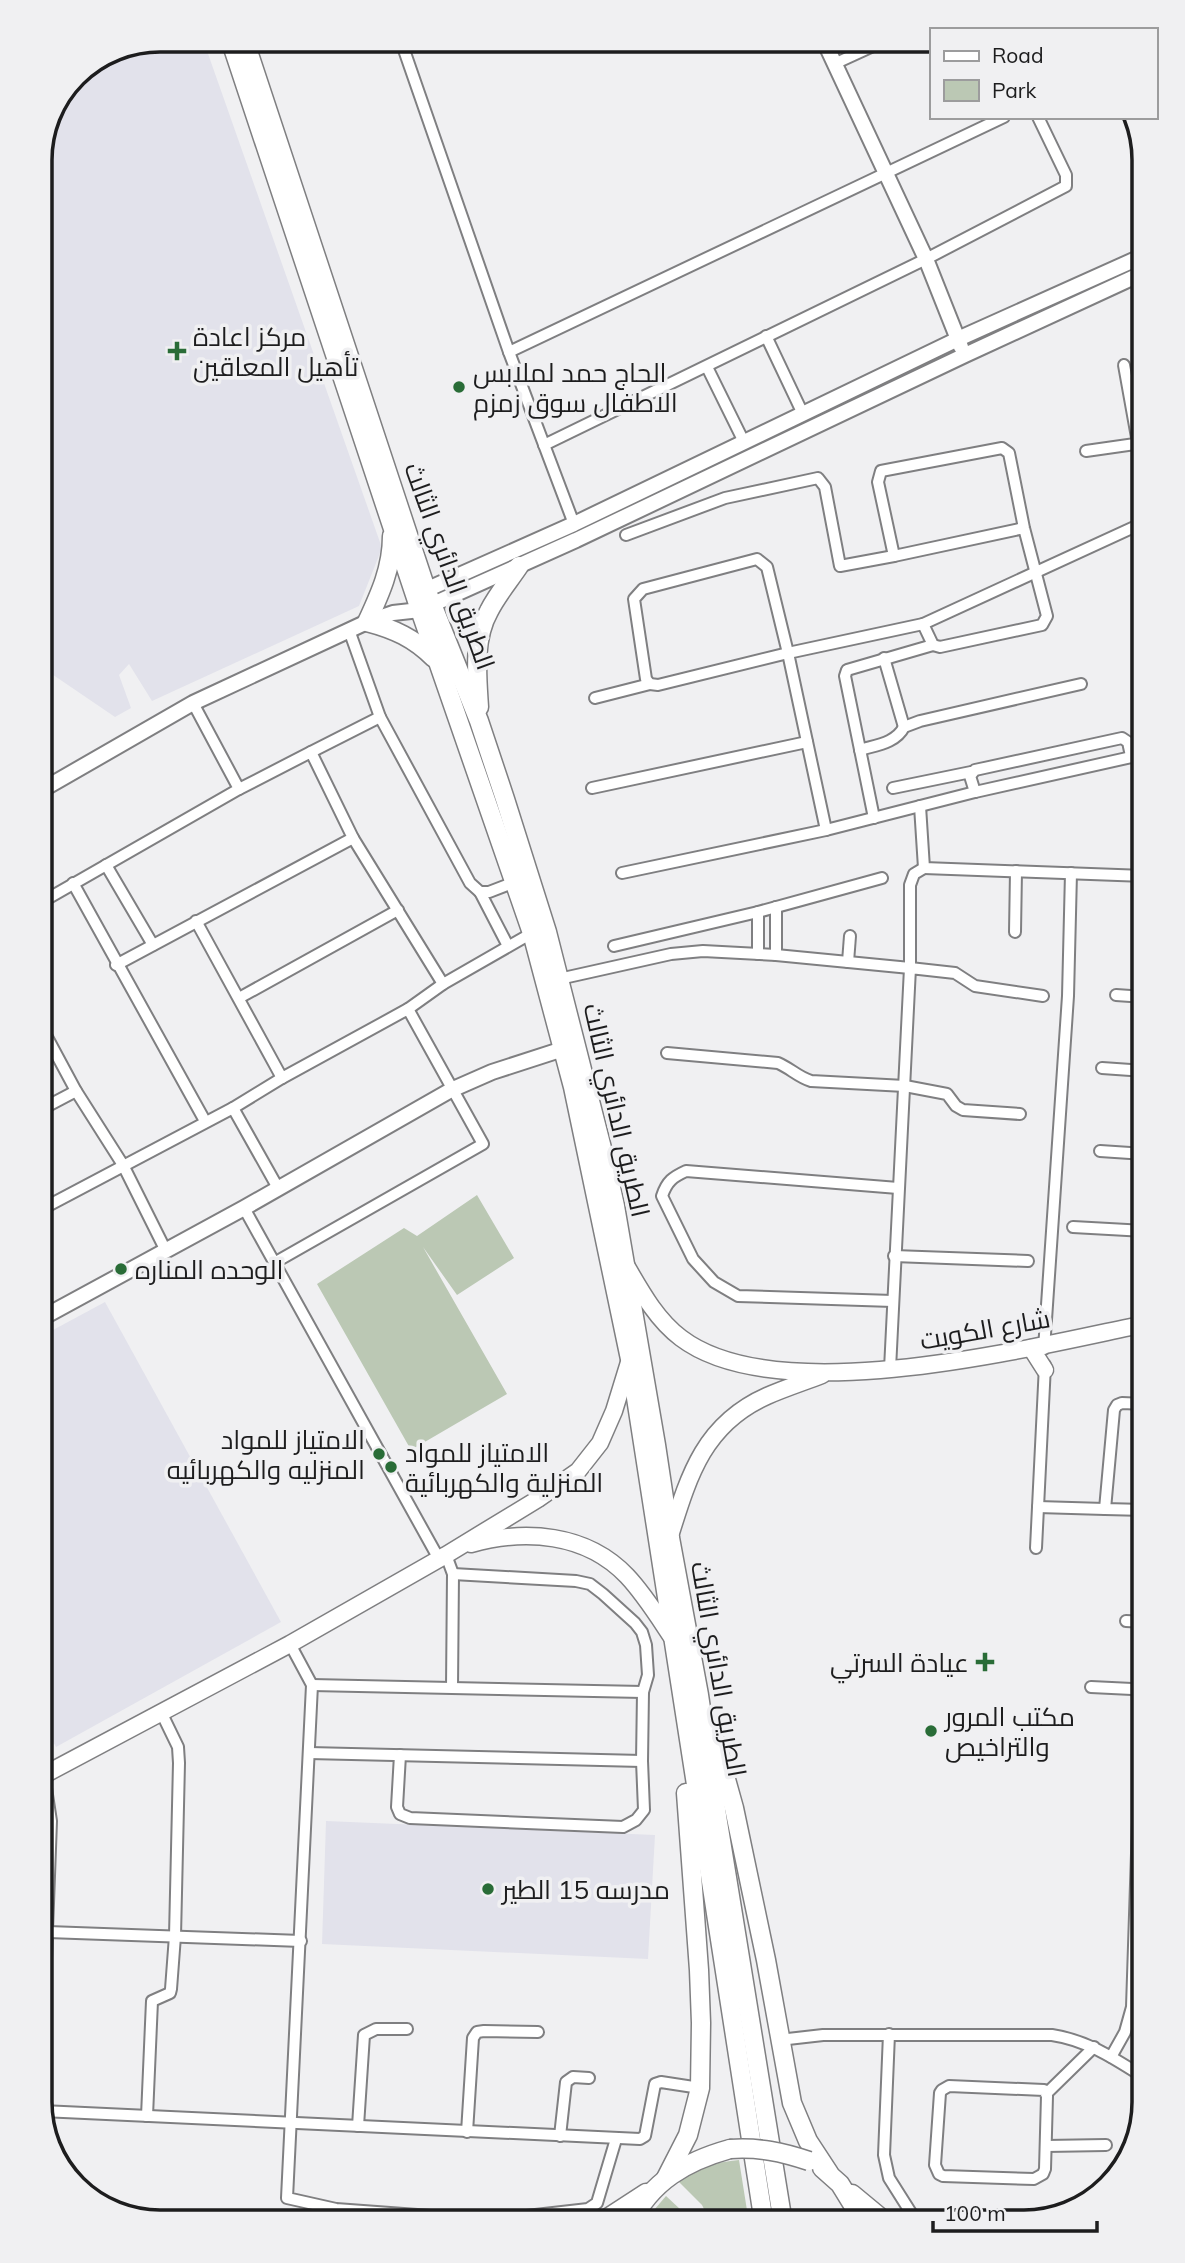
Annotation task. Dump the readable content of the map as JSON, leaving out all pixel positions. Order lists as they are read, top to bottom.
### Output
{
  "streets": {
    "highway": ["الطريق الدائري الثالث"],
    "main road": ["شارع الكويت"]
  },
  "crossings": [
    ["الطريق الدائري الثالث", "شارع الكويت"]
  ],
  "places": {
    "health": ["مركز اعادة تأهيل المعاقين", "عيادة السرتي"],
    "other": [
      "الحاج حمد لملابس الاطفال سوق زمزم",
      "الوحده المناره",
      "الامتياز للمواد المنزليه والكهربائيه",
      "الامتياز للمواد المنزلية والكهربائية",
      "مكتب المرور والتراخيص",
      "مدرسه 15 الطير"
    ]
  },
  "legend": ["Road", "Park"],
  "scale_bar": "100 m"
}
